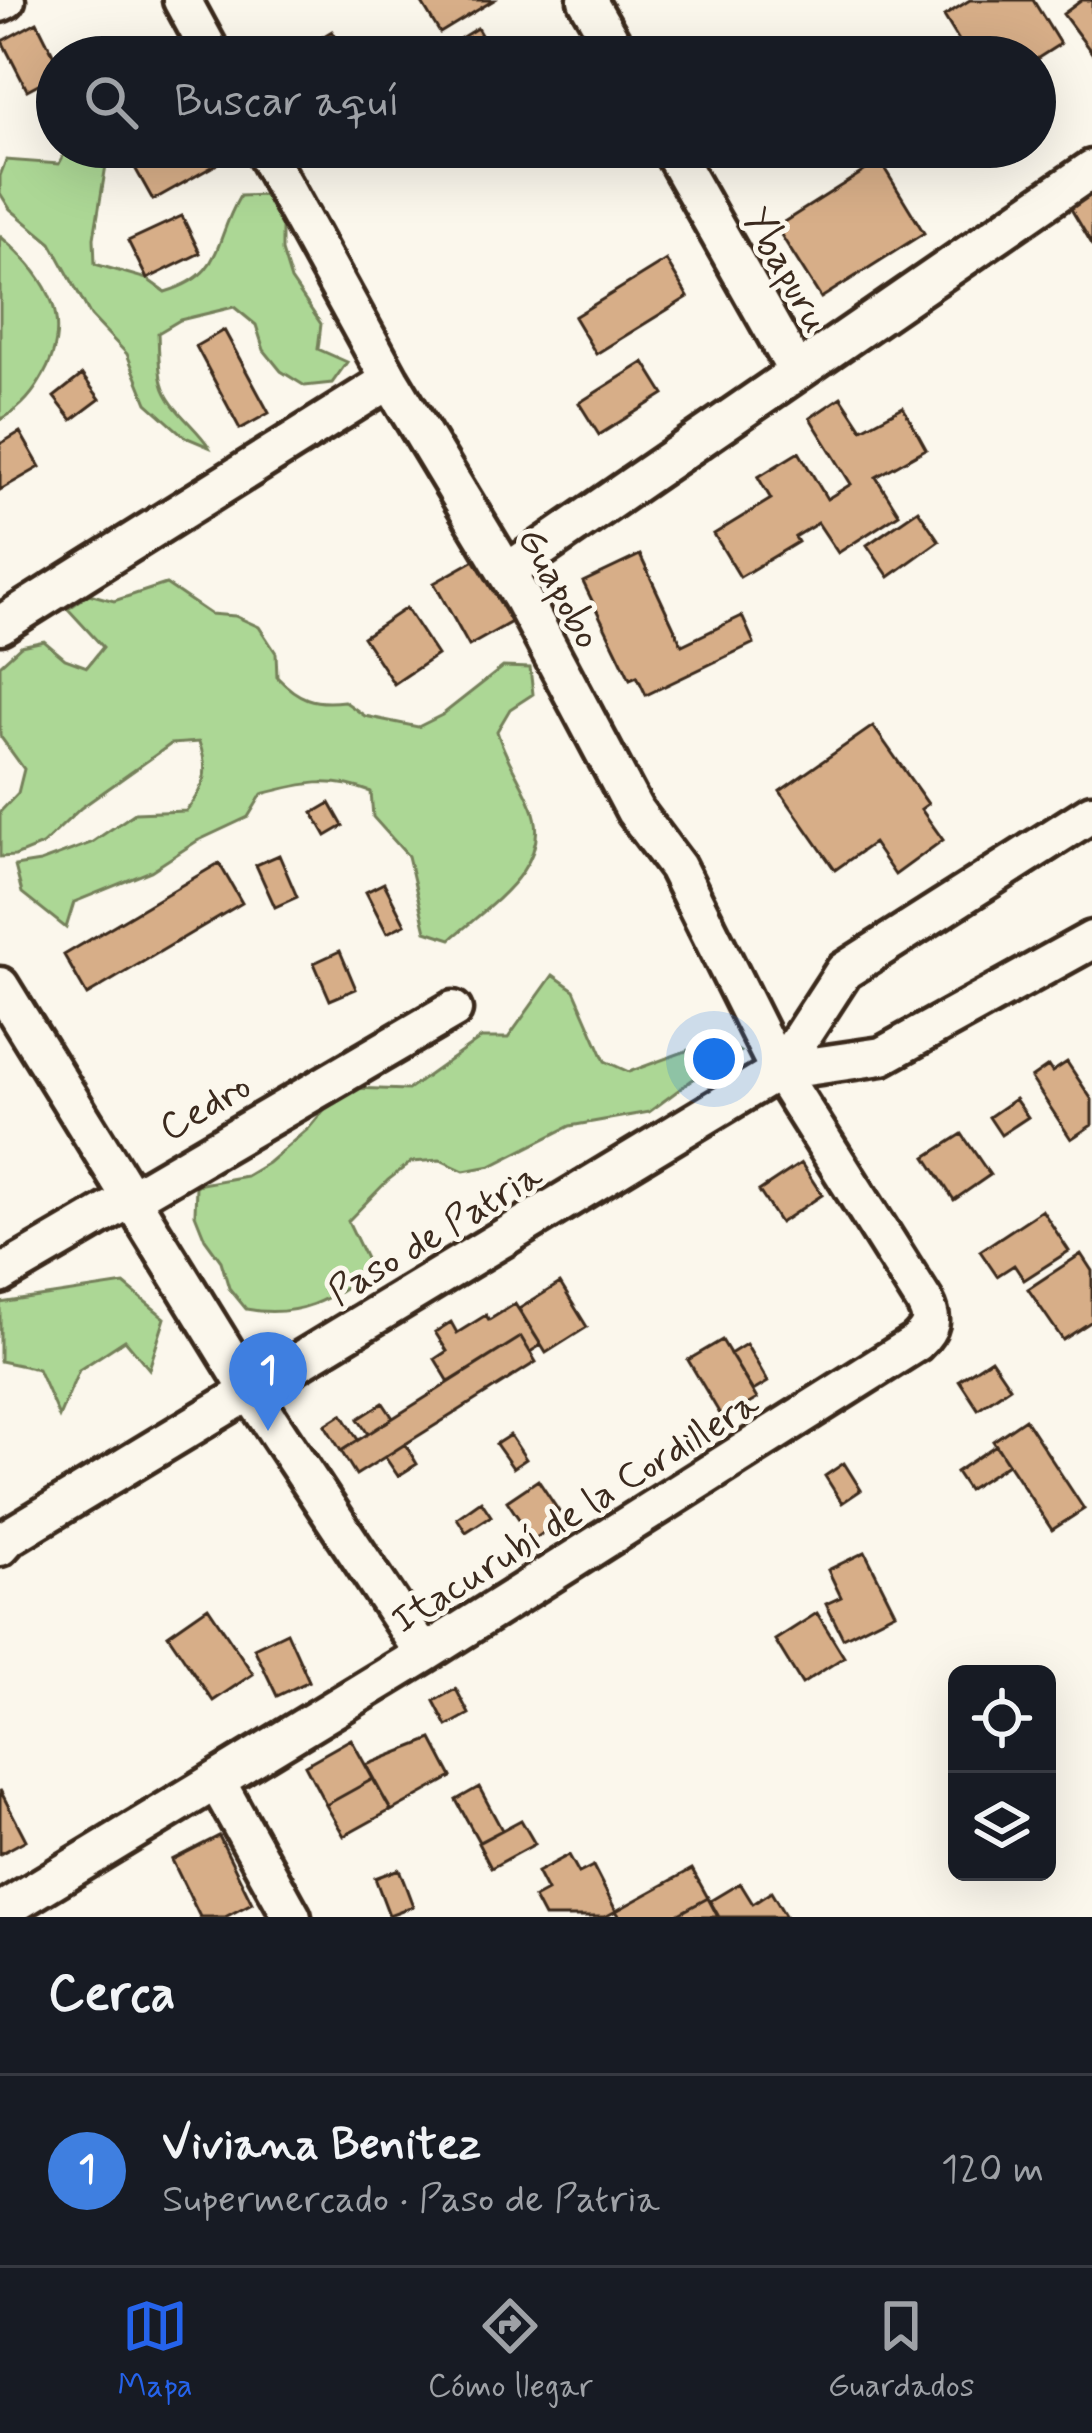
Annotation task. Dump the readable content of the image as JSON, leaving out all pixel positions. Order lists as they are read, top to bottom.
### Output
{
  "streets": {
    "street": [
      "Ybapuru",
      "Guapobo",
      "Cedro",
      "Paso de Patria",
      "Itacurubí de la Cordillera"
    ]
  },
  "crossings": [
    ["Guapobo", "Paso de Patria"],
    ["Guapobo", "Itacurubí de la Cordillera"],
    ["Paso de Patria", "Itacurubí de la Cordillera"]
  ],
  "page": {
    "search": "Buscar aquí",
    "pins": "1",
    "heading": "Cerca",
    "list": [
      {
        "mark": "1",
        "name": "Viviana Benitez",
        "note": "Supermercado · Paso de Patria",
        "value": "120 m"
      }
    ],
    "nav": ["Mapa", "Cómo llegar", "Guardados"]
  }
}
